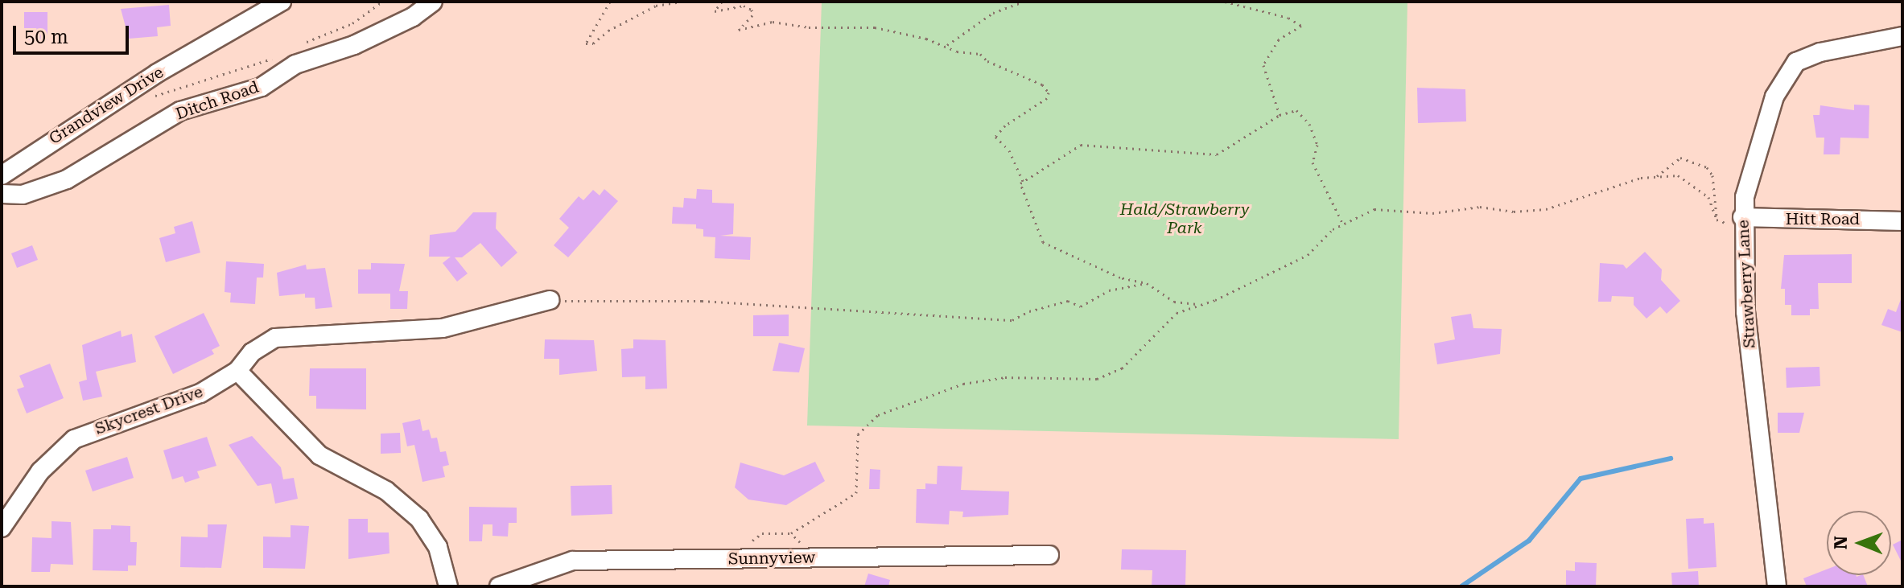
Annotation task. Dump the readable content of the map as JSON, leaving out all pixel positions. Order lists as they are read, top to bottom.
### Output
{
  "streets": {
    "street": [
      "Ditch Road",
      "Grandview Drive",
      "Hitt Road",
      "Strawberry Lane",
      "Skycrest Drive",
      "Sunnyview"
    ]
  },
  "crossings": [
    ["Hitt Road", "Strawberry Lane"]
  ],
  "parks": ["Hald/Strawberry Park"],
  "scale_bar": "50 m",
  "north": "left"
}
